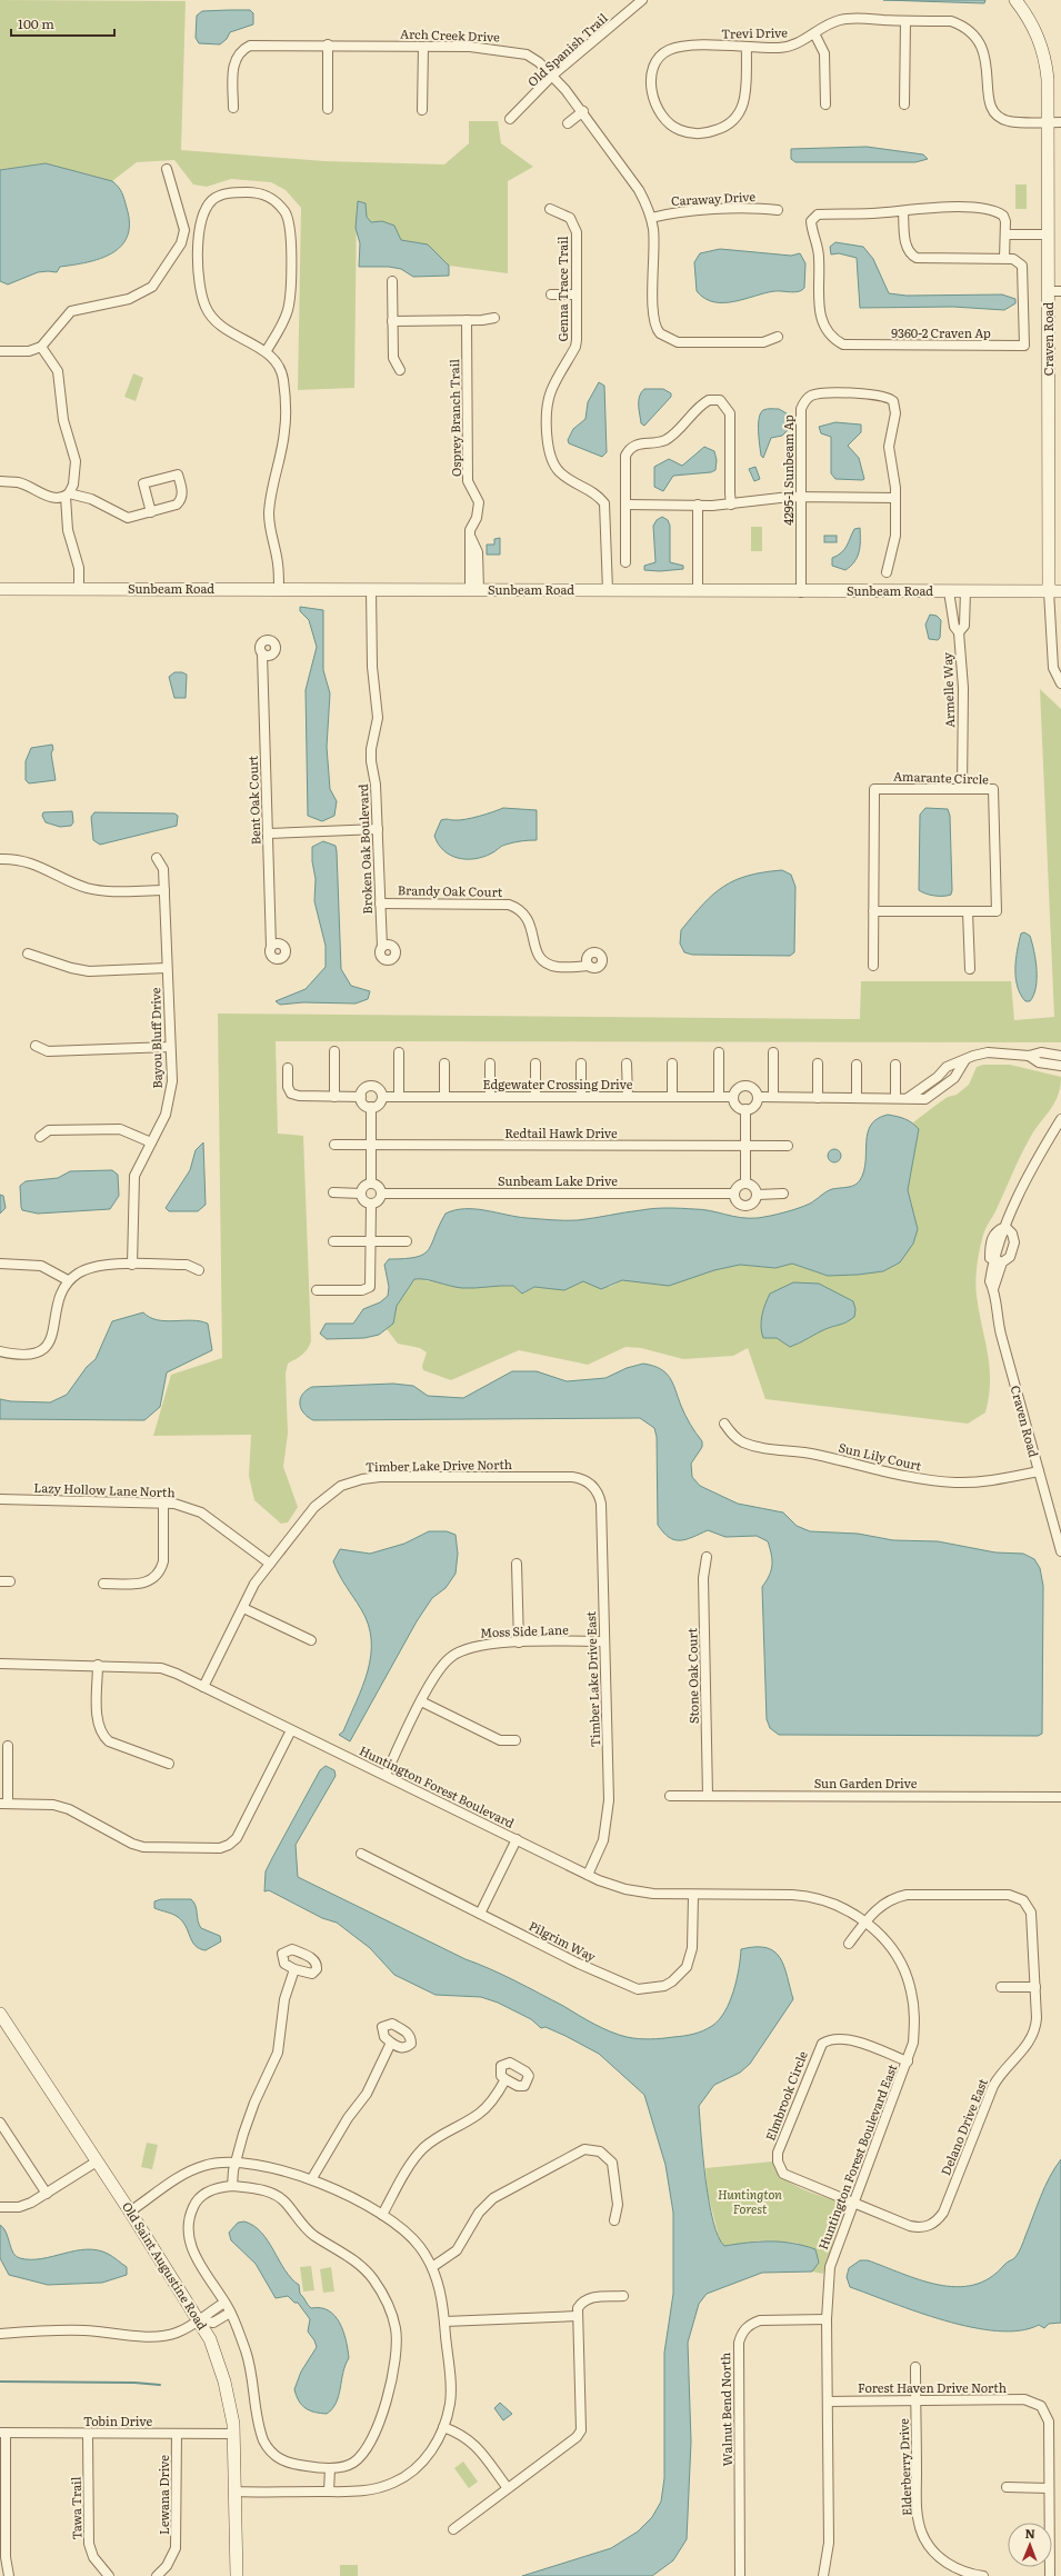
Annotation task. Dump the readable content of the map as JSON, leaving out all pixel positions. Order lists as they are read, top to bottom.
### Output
{
  "streets": {
    "street": [
      "Trevi Drive",
      "Arch Creek Drive",
      "Old Spanish Trail",
      "Caraway Drive",
      "Genna Trace Trail",
      "9360-2 Craven Ap",
      "Craven Road",
      "Osprey Branch Trail",
      "4295-1 Sunbeam Ap",
      "Sunbeam Road",
      "Armelle Way",
      "Amarante Circle",
      "Bent Oak Court",
      "Broken Oak Boulevard",
      "Brandy Oak Court",
      "Bayou Bluff Drive",
      "Edgewater Crossing Drive",
      "Redtail Hawk Drive",
      "Sunbeam Lake Drive",
      "Sun Lily Court",
      "Timber Lake Drive North",
      "Lazy Hollow Lane North",
      "Moss Side Lane",
      "Stone Oak Court",
      "Timber Lake Drive East",
      "Sun Garden Drive",
      "Huntington Forest Boulevard",
      "Pilgrim Way",
      "Elmbrook Circle",
      "Delano Drive East",
      "Huntington Forest Boulevard East",
      "Old Saint Augustine Road",
      "Forest Haven Drive North",
      "Walnut Bend North",
      "Tobin Drive",
      "Elderberry Drive",
      "Lewana Drive",
      "Tawa Trail"
    ]
  },
  "crossings": [
    ["Trevi Drive", "Craven Road"],
    ["Arch Creek Drive", "Old Spanish Trail"],
    ["Arch Creek Drive", "Caraway Drive"],
    ["Genna Trace Trail", "Sunbeam Road"],
    ["Craven Road", "Sunbeam Road"],
    ["Craven Road", "Sun Lily Court"],
    ["Osprey Branch Trail", "Sunbeam Road"],
    ["4295-1 Sunbeam Ap", "Sunbeam Road"],
    ["Sunbeam Road", "Armelle Way"],
    ["Sunbeam Road", "Broken Oak Boulevard"],
    ["Armelle Way", "Amarante Circle"],
    ["Broken Oak Boulevard", "Brandy Oak Court"],
    ["Timber Lake Drive North", "Lazy Hollow Lane North"],
    ["Timber Lake Drive North", "Timber Lake Drive East"],
    ["Timber Lake Drive North", "Huntington Forest Boulevard"],
    ["Moss Side Lane", "Timber Lake Drive East"],
    ["Moss Side Lane", "Huntington Forest Boulevard"],
    ["Stone Oak Court", "Sun Garden Drive"],
    ["Timber Lake Drive East", "Huntington Forest Boulevard"],
    ["Huntington Forest Boulevard", "Pilgrim Way"],
    ["Huntington Forest Boulevard", "Delano Drive East"],
    ["Huntington Forest Boulevard", "Huntington Forest Boulevard East"],
    ["Elmbrook Circle", "Delano Drive East"],
    ["Elmbrook Circle", "Huntington Forest Boulevard East"],
    ["Delano Drive East", "Huntington Forest Boulevard East"],
    ["Huntington Forest Boulevard East", "Forest Haven Drive North"],
    ["Huntington Forest Boulevard East", "Walnut Bend North"],
    ["Old Saint Augustine Road", "Tobin Drive"],
    ["Forest Haven Drive North", "Elderberry Drive"],
    ["Tobin Drive", "Lewana Drive"],
    ["Tobin Drive", "Tawa Trail"]
  ],
  "parks": ["Huntington Forest"],
  "scale_bar": "100 m",
  "north": "top"
}
